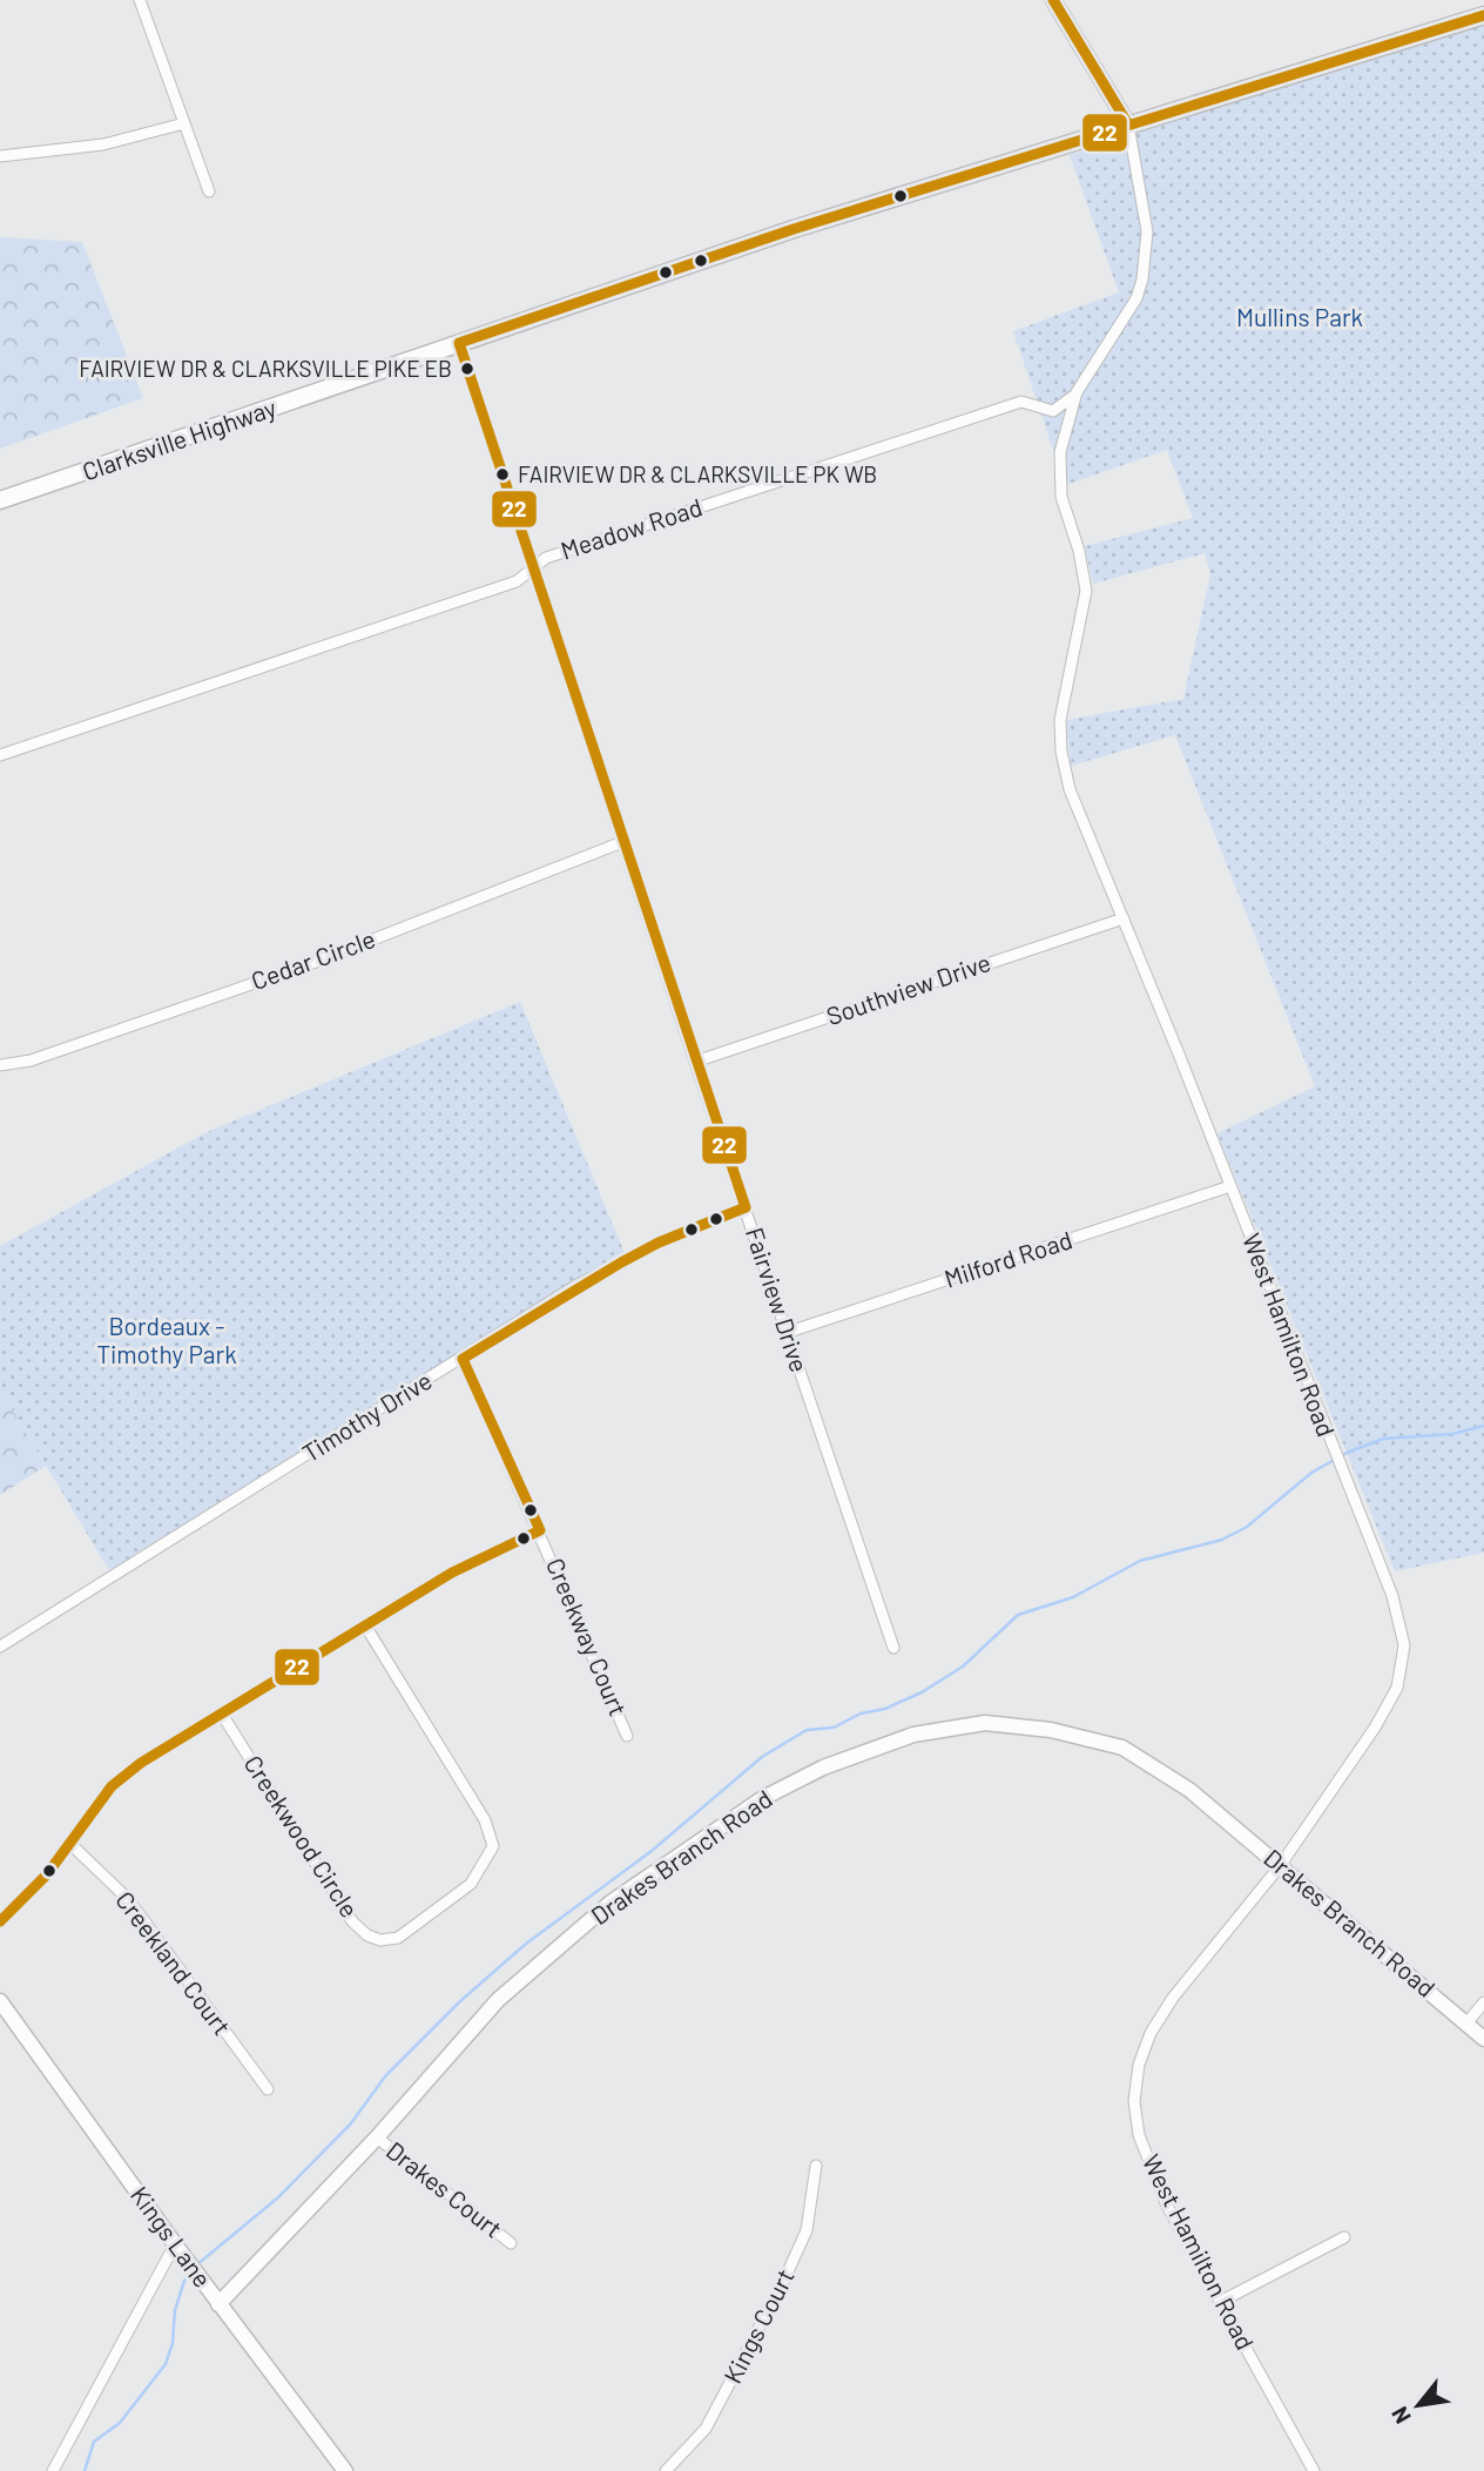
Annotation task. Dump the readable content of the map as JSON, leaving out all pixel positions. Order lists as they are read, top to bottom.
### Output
{
  "streets": {
    "main road": ["Clarksville Highway"],
    "street": [
      "Meadow Road",
      "Cedar Circle",
      "Southview Drive",
      "Milford Road",
      "Fairview Drive",
      "West Hamilton Road",
      "Timothy Drive",
      "Creekway Court",
      "Creekwood Circle",
      "Drakes Branch Road",
      "Creekland Court",
      "Drakes Court",
      "Kings Lane",
      "Kings Court"
    ]
  },
  "crossings": [
    ["Clarksville Highway", "Fairview Drive"],
    ["Clarksville Highway", "West Hamilton Road"],
    ["Meadow Road", "Fairview Drive"],
    ["Meadow Road", "West Hamilton Road"],
    ["Cedar Circle", "Fairview Drive"],
    ["Southview Drive", "Fairview Drive"],
    ["Southview Drive", "West Hamilton Road"],
    ["Milford Road", "Fairview Drive"],
    ["Milford Road", "West Hamilton Road"],
    ["Fairview Drive", "Timothy Drive"],
    ["West Hamilton Road", "Drakes Branch Road"],
    ["Timothy Drive", "Creekway Court"],
    ["Drakes Branch Road", "Drakes Court"],
    ["Drakes Branch Road", "Kings Lane"]
  ],
  "parks": ["Mullins Park", "Bordeaux - Timothy Park"],
  "places": ["FAIRVIEW DR & CLARKSVILLE PIKE EB", "FAIRVIEW DR & CLARKSVILLE PK WB"],
  "lines": ["transit line 22"],
  "north": "bottom left"
}
